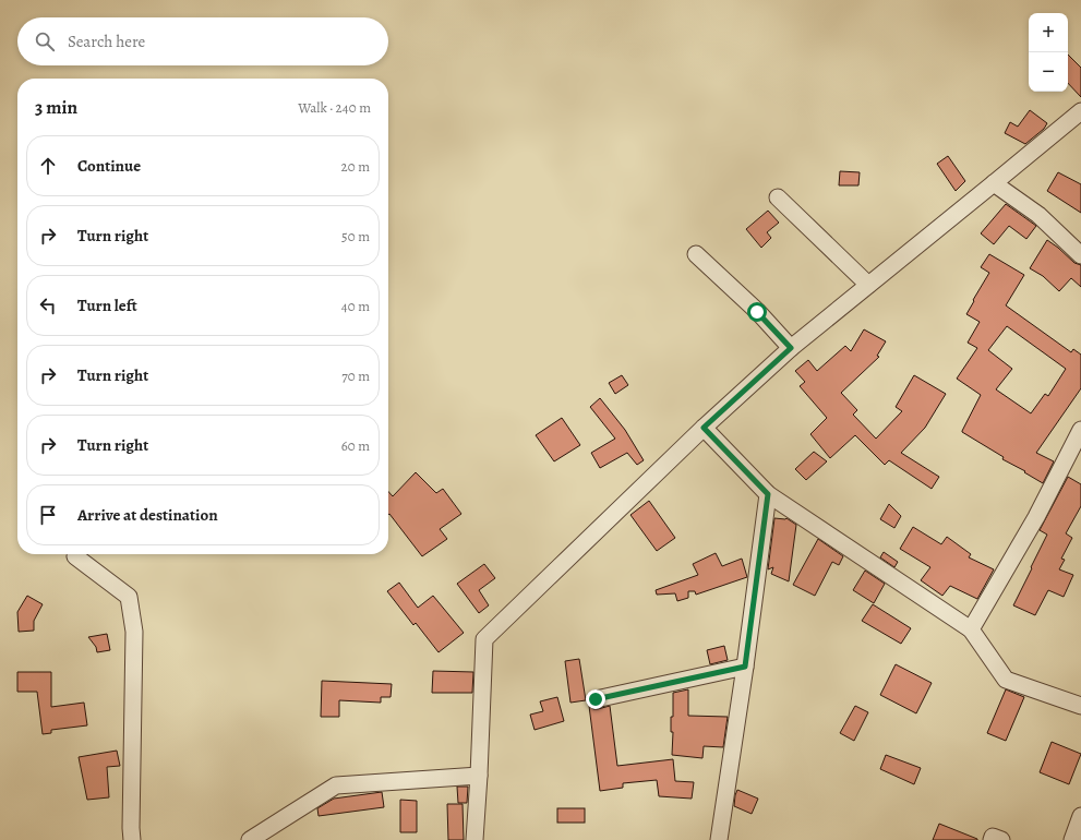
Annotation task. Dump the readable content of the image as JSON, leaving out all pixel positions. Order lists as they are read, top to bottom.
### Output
{
  "page": {
    "map_buttons": ["+", "−"],
    "search": "Search here",
    "heading": ["3 min", "Walk · 240 m"],
    "list": [
      ["Continue", "20 m"],
      ["Turn right", "50 m"],
      ["Turn left", "40 m"],
      ["Turn right", "70 m"],
      ["Turn right", "60 m"],
      "Arrive at destination"
    ]
  }
}
